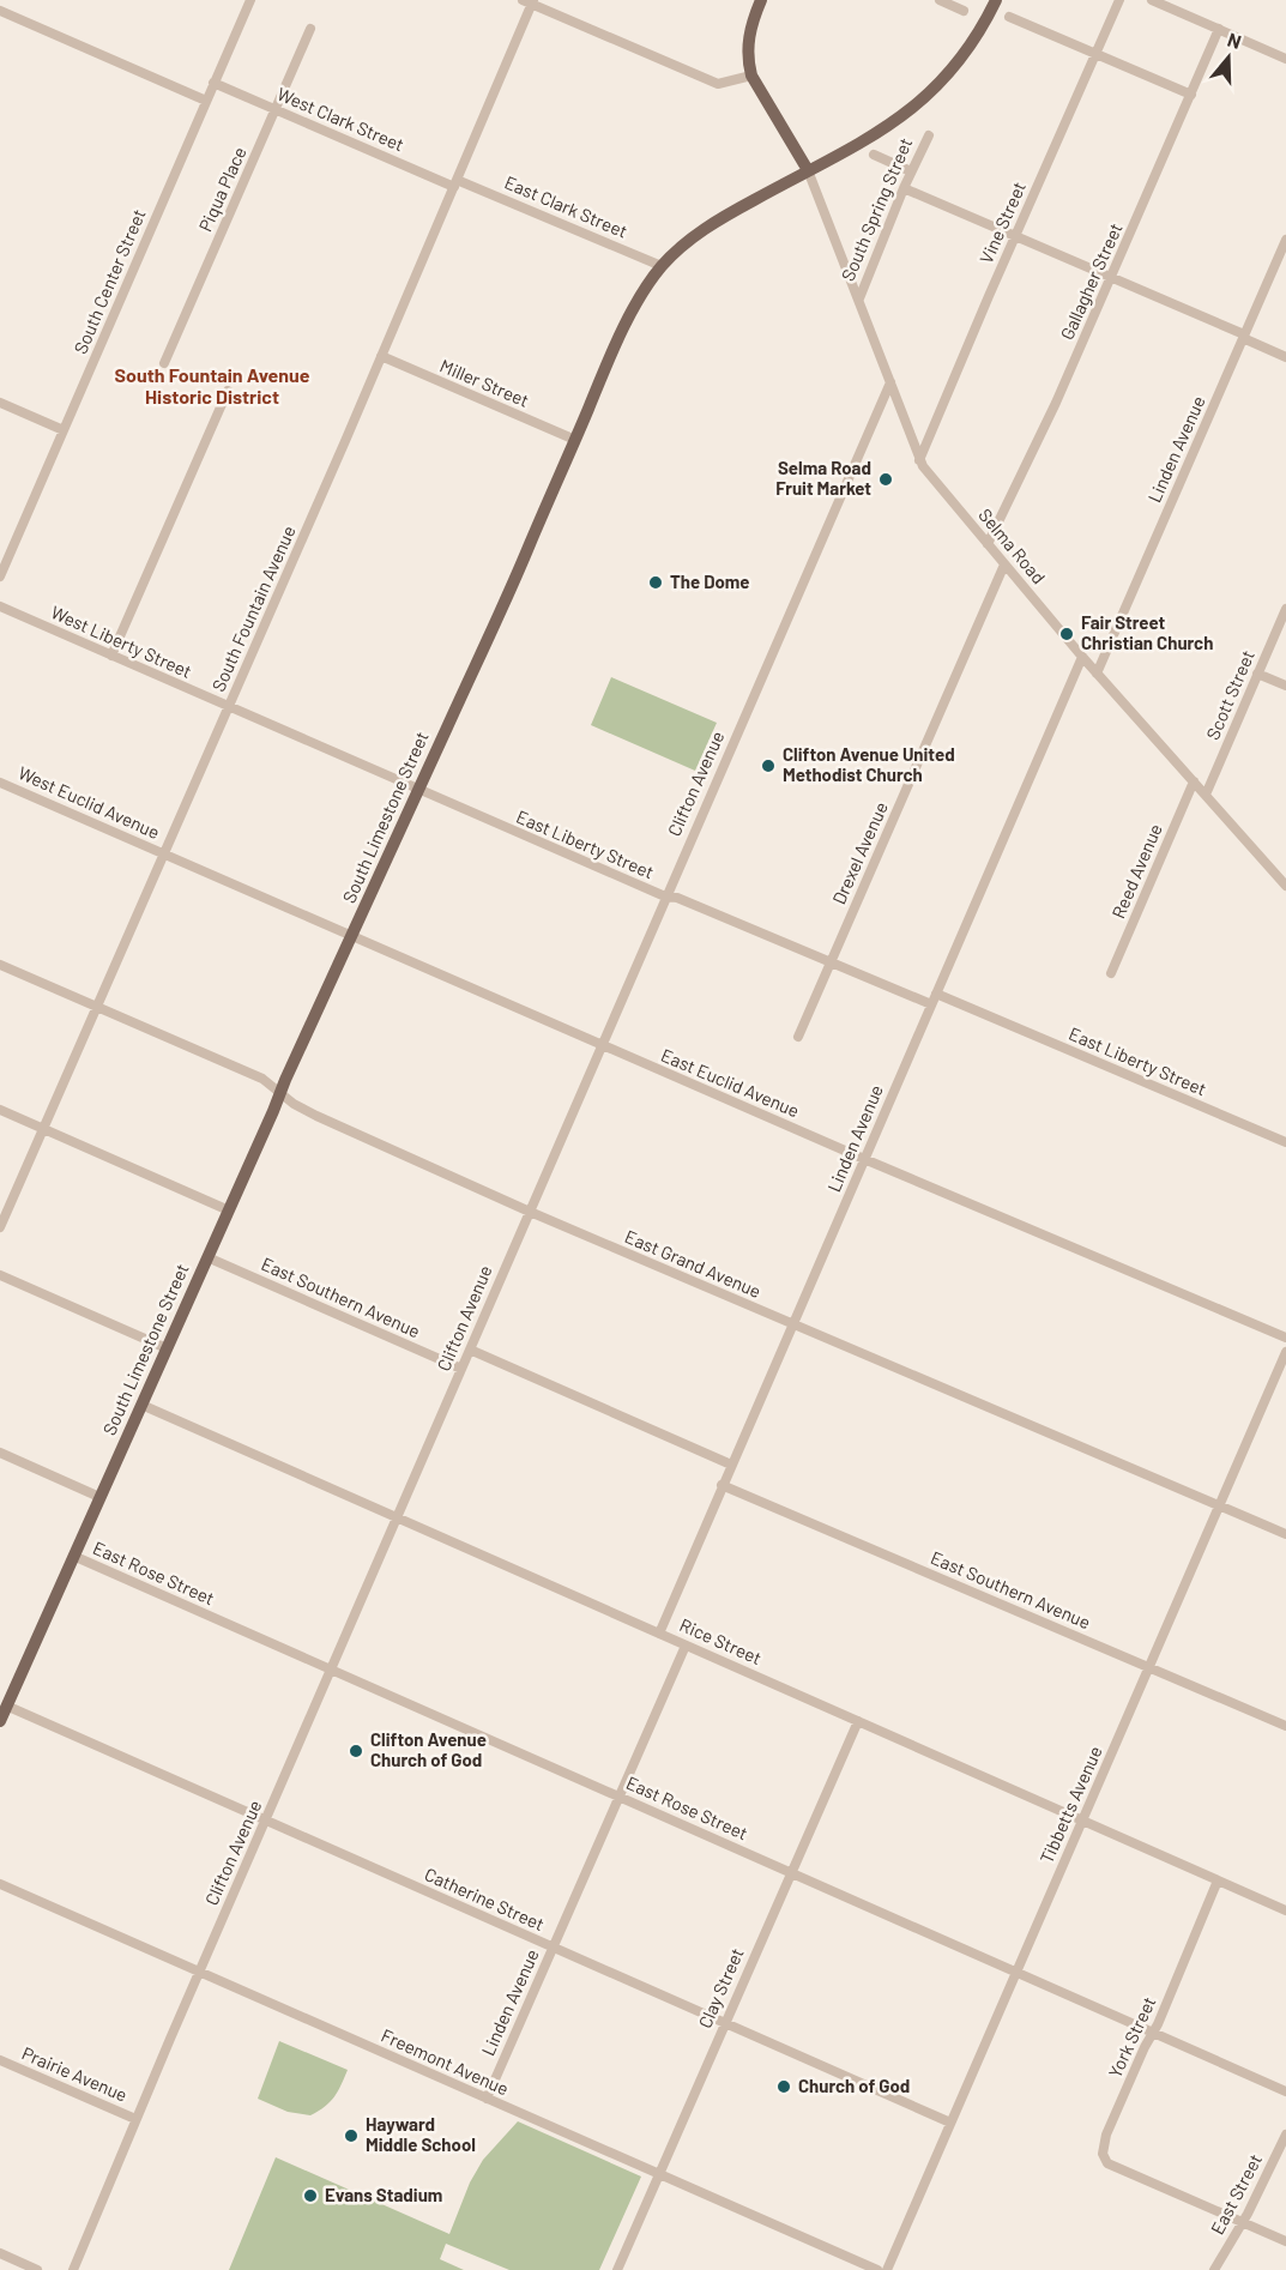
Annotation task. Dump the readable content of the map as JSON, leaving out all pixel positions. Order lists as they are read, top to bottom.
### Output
{
  "streets": {
    "main road": ["South Spring Street", "South Limestone Street"],
    "street": [
      "West Clark Street",
      "Piqua Place",
      "East Clark Street",
      "Vine Street",
      "South Center Street",
      "Gallagher Street",
      "Miller Street",
      "Linden Avenue",
      "Selma Road",
      "South Fountain Avenue",
      "West Liberty Street",
      "Scott Street",
      "Clifton Avenue",
      "West Euclid Avenue",
      "East Liberty Street",
      "Drexel Avenue",
      "Reed Avenue",
      "East Euclid Avenue",
      "East Grand Avenue",
      "East Southern Avenue",
      "East Rose Street",
      "Rice Street",
      "Tibbetts Avenue",
      "Catherine Street",
      "Clay Street",
      "York Street",
      "Freemont Avenue",
      "Prairie Avenue",
      "East Street"
    ]
  },
  "crossings": [
    ["West Clark Street", "Piqua Place"],
    ["West Clark Street", "East Clark Street"],
    ["West Clark Street", "South Center Street"],
    ["West Clark Street", "South Fountain Avenue"],
    ["East Clark Street", "South Fountain Avenue"],
    ["East Clark Street", "South Limestone Street"],
    ["South Spring Street", "Selma Road"],
    ["South Spring Street", "South Limestone Street"],
    ["Vine Street", "Selma Road"],
    ["Gallagher Street", "Selma Road"],
    ["Miller Street", "South Fountain Avenue"],
    ["Miller Street", "South Limestone Street"],
    ["Linden Avenue", "Selma Road"],
    ["Linden Avenue", "East Liberty Street"],
    ["Linden Avenue", "East Euclid Avenue"],
    ["Linden Avenue", "East Grand Avenue"],
    ["Linden Avenue", "East Southern Avenue"],
    ["Linden Avenue", "East Rose Street"],
    ["Linden Avenue", "Rice Street"],
    ["Linden Avenue", "Catherine Street"],
    ["Linden Avenue", "Freemont Avenue"],
    ["Selma Road", "Scott Street"],
    ["Selma Road", "Clifton Avenue"],
    ["Selma Road", "South Limestone Street"],
    ["Selma Road", "Drexel Avenue"],
    ["Selma Road", "Reed Avenue"],
    ["South Fountain Avenue", "West Liberty Street"],
    ["South Fountain Avenue", "West Euclid Avenue"],
    ["South Fountain Avenue", "East Liberty Street"],
    ["South Fountain Avenue", "East Euclid Avenue"],
    ["South Fountain Avenue", "East Grand Avenue"],
    ["West Liberty Street", "East Liberty Street"],
    ["Clifton Avenue", "East Liberty Street"],
    ["Clifton Avenue", "East Euclid Avenue"],
    ["Clifton Avenue", "East Grand Avenue"],
    ["Clifton Avenue", "East Southern Avenue"],
    ["Clifton Avenue", "East Rose Street"],
    ["Clifton Avenue", "Rice Street"],
    ["Clifton Avenue", "Catherine Street"],
    ["Clifton Avenue", "Freemont Avenue"],
    ["Clifton Avenue", "Prairie Avenue"],
    ["West Euclid Avenue", "East Euclid Avenue"],
    ["South Limestone Street", "East Liberty Street"],
    ["South Limestone Street", "East Euclid Avenue"],
    ["South Limestone Street", "East Grand Avenue"],
    ["South Limestone Street", "East Southern Avenue"],
    ["South Limestone Street", "East Rose Street"],
    ["South Limestone Street", "Rice Street"],
    ["South Limestone Street", "Catherine Street"],
    ["East Liberty Street", "Drexel Avenue"],
    ["East Grand Avenue", "Tibbetts Avenue"],
    ["East Southern Avenue", "Tibbetts Avenue"],
    ["East Rose Street", "Tibbetts Avenue"],
    ["East Rose Street", "Clay Street"],
    ["East Rose Street", "York Street"],
    ["Rice Street", "Tibbetts Avenue"],
    ["Rice Street", "Clay Street"],
    ["Rice Street", "York Street"],
    ["Tibbetts Avenue", "Catherine Street"],
    ["Catherine Street", "Clay Street"],
    ["Clay Street", "Freemont Avenue"],
    ["York Street", "East Street"]
  ],
  "districts": ["South Fountain Avenue Historic District"],
  "places": [
    "Selma Road Fruit Market",
    "The Dome",
    "Fair Street Christian Church",
    "Clifton Avenue United Methodist Church",
    "Clifton Avenue Church of God",
    "Church of God",
    "Hayward Middle School",
    "Evans Stadium"
  ],
  "north": "top"
}
